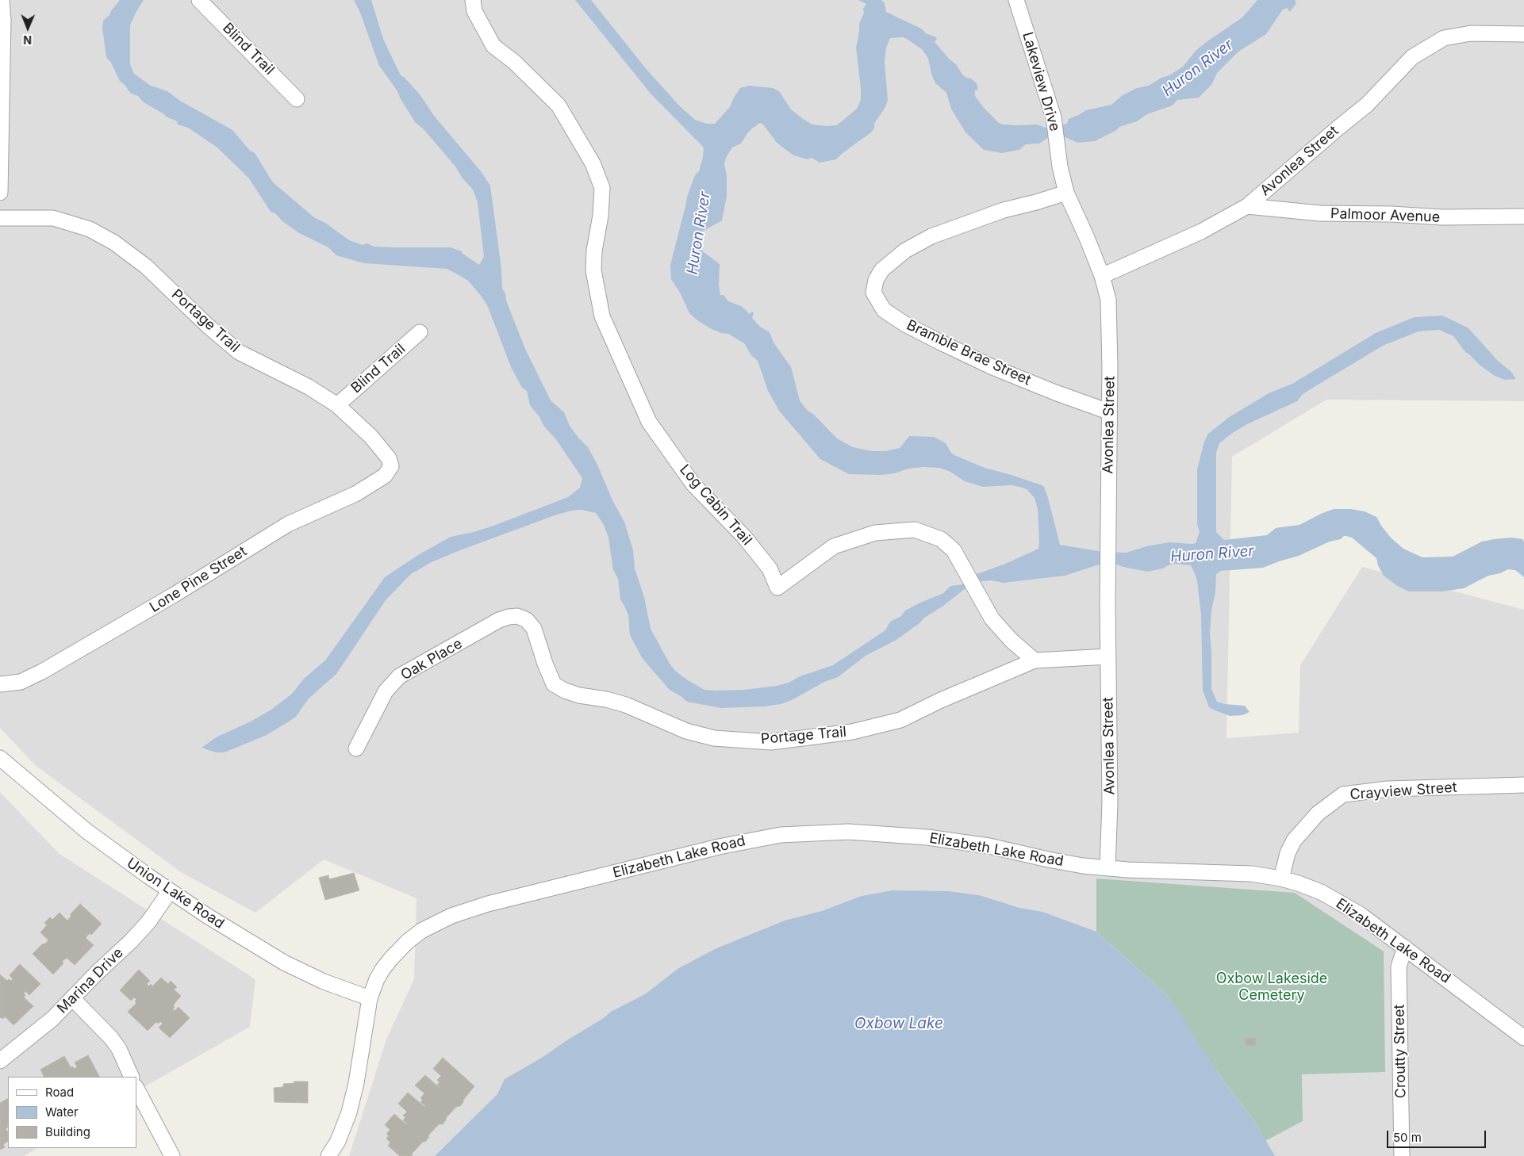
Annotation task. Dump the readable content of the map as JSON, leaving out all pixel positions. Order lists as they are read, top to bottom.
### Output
{
  "streets": {
    "street": [
      "Blind Trail",
      "Lakeview Drive",
      "Avonlea Street",
      "Palmoor Avenue",
      "Portage Trail",
      "Bramble Brae Street",
      "Log Cabin Trail",
      "Lone Pine Street",
      "Oak Place",
      "Crayview Street",
      "Elizabeth Lake Road",
      "Union Lake Road",
      "Marina Drive",
      "Croutty Street"
    ]
  },
  "crossings": [
    ["Blind Trail", "Portage Trail"],
    ["Lakeview Drive", "Avonlea Street"],
    ["Lakeview Drive", "Bramble Brae Street"],
    ["Avonlea Street", "Palmoor Avenue"],
    ["Avonlea Street", "Bramble Brae Street"],
    ["Avonlea Street", "Elizabeth Lake Road"],
    ["Portage Trail", "Log Cabin Trail"],
    ["Portage Trail", "Lone Pine Street"],
    ["Portage Trail", "Oak Place"],
    ["Crayview Street", "Elizabeth Lake Road"],
    ["Elizabeth Lake Road", "Union Lake Road"],
    ["Elizabeth Lake Road", "Croutty Street"],
    ["Union Lake Road", "Marina Drive"]
  ],
  "water": ["Huron River", "Oxbow Lake"],
  "parks": ["Oxbow Lakeside Cemetery"],
  "legend": ["Road", "Water", "Building"],
  "scale_bar": "50 m",
  "north": "bottom"
}
